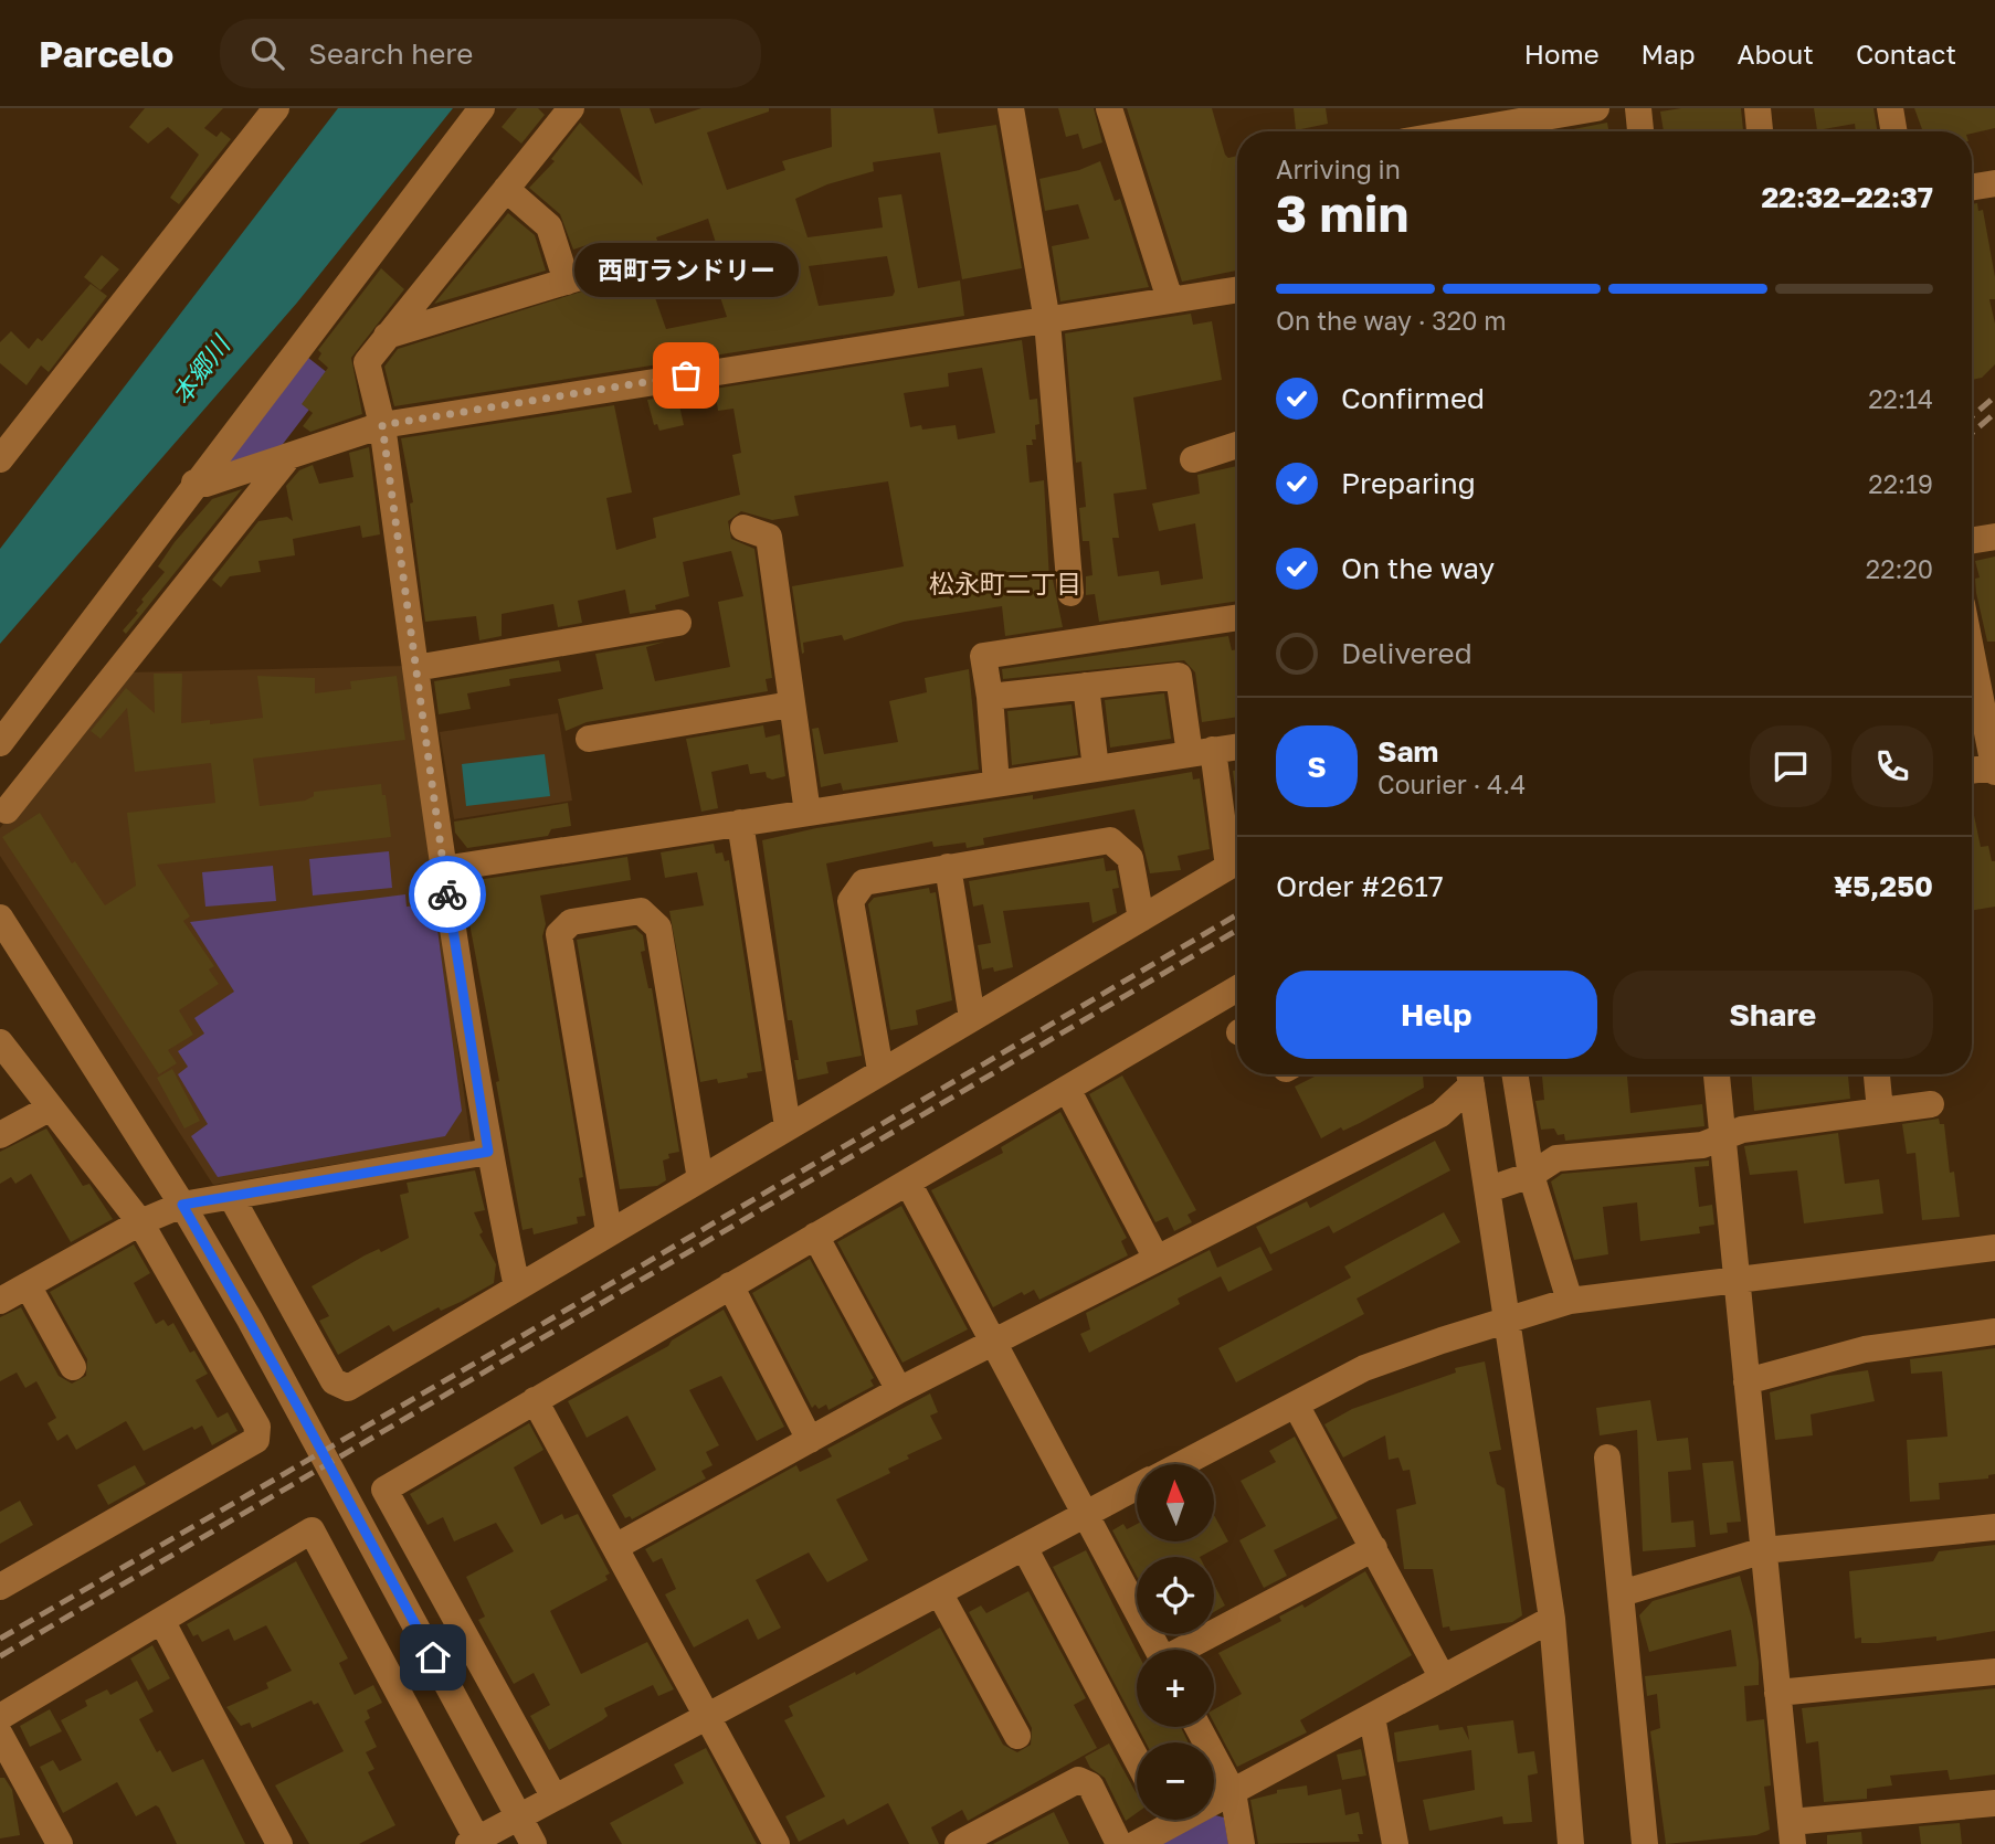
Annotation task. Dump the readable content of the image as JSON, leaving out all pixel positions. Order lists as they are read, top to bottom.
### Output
{
  "districts": ["松永町二丁目"],
  "water": ["本郷川"],
  "places": ["西町ランドリー"],
  "north": "top",
  "page": {
    "header": "Parcelo",
    "search": "Search here",
    "nav": [
      "Home",
      "Map",
      "About",
      "Contact"
    ],
    "heading": ["3 min", "Arriving in", "22:32–22:37"],
    "panel": [
      "Sam",
      "Courier · 4.4",
      "Order #2617",
      "¥5,250"
    ],
    "bubble": "西町ランドリー",
    "bar": "On the way · 320 m",
    "list": [
      ["Confirmed", "22:14"],
      ["Preparing", "22:19"],
      ["On the way", "22:20"],
      "Delivered"
    ],
    "round": "S",
    "buttons": ["Help", "Share"],
    "map_buttons": ["+", "−"]
  }
}
